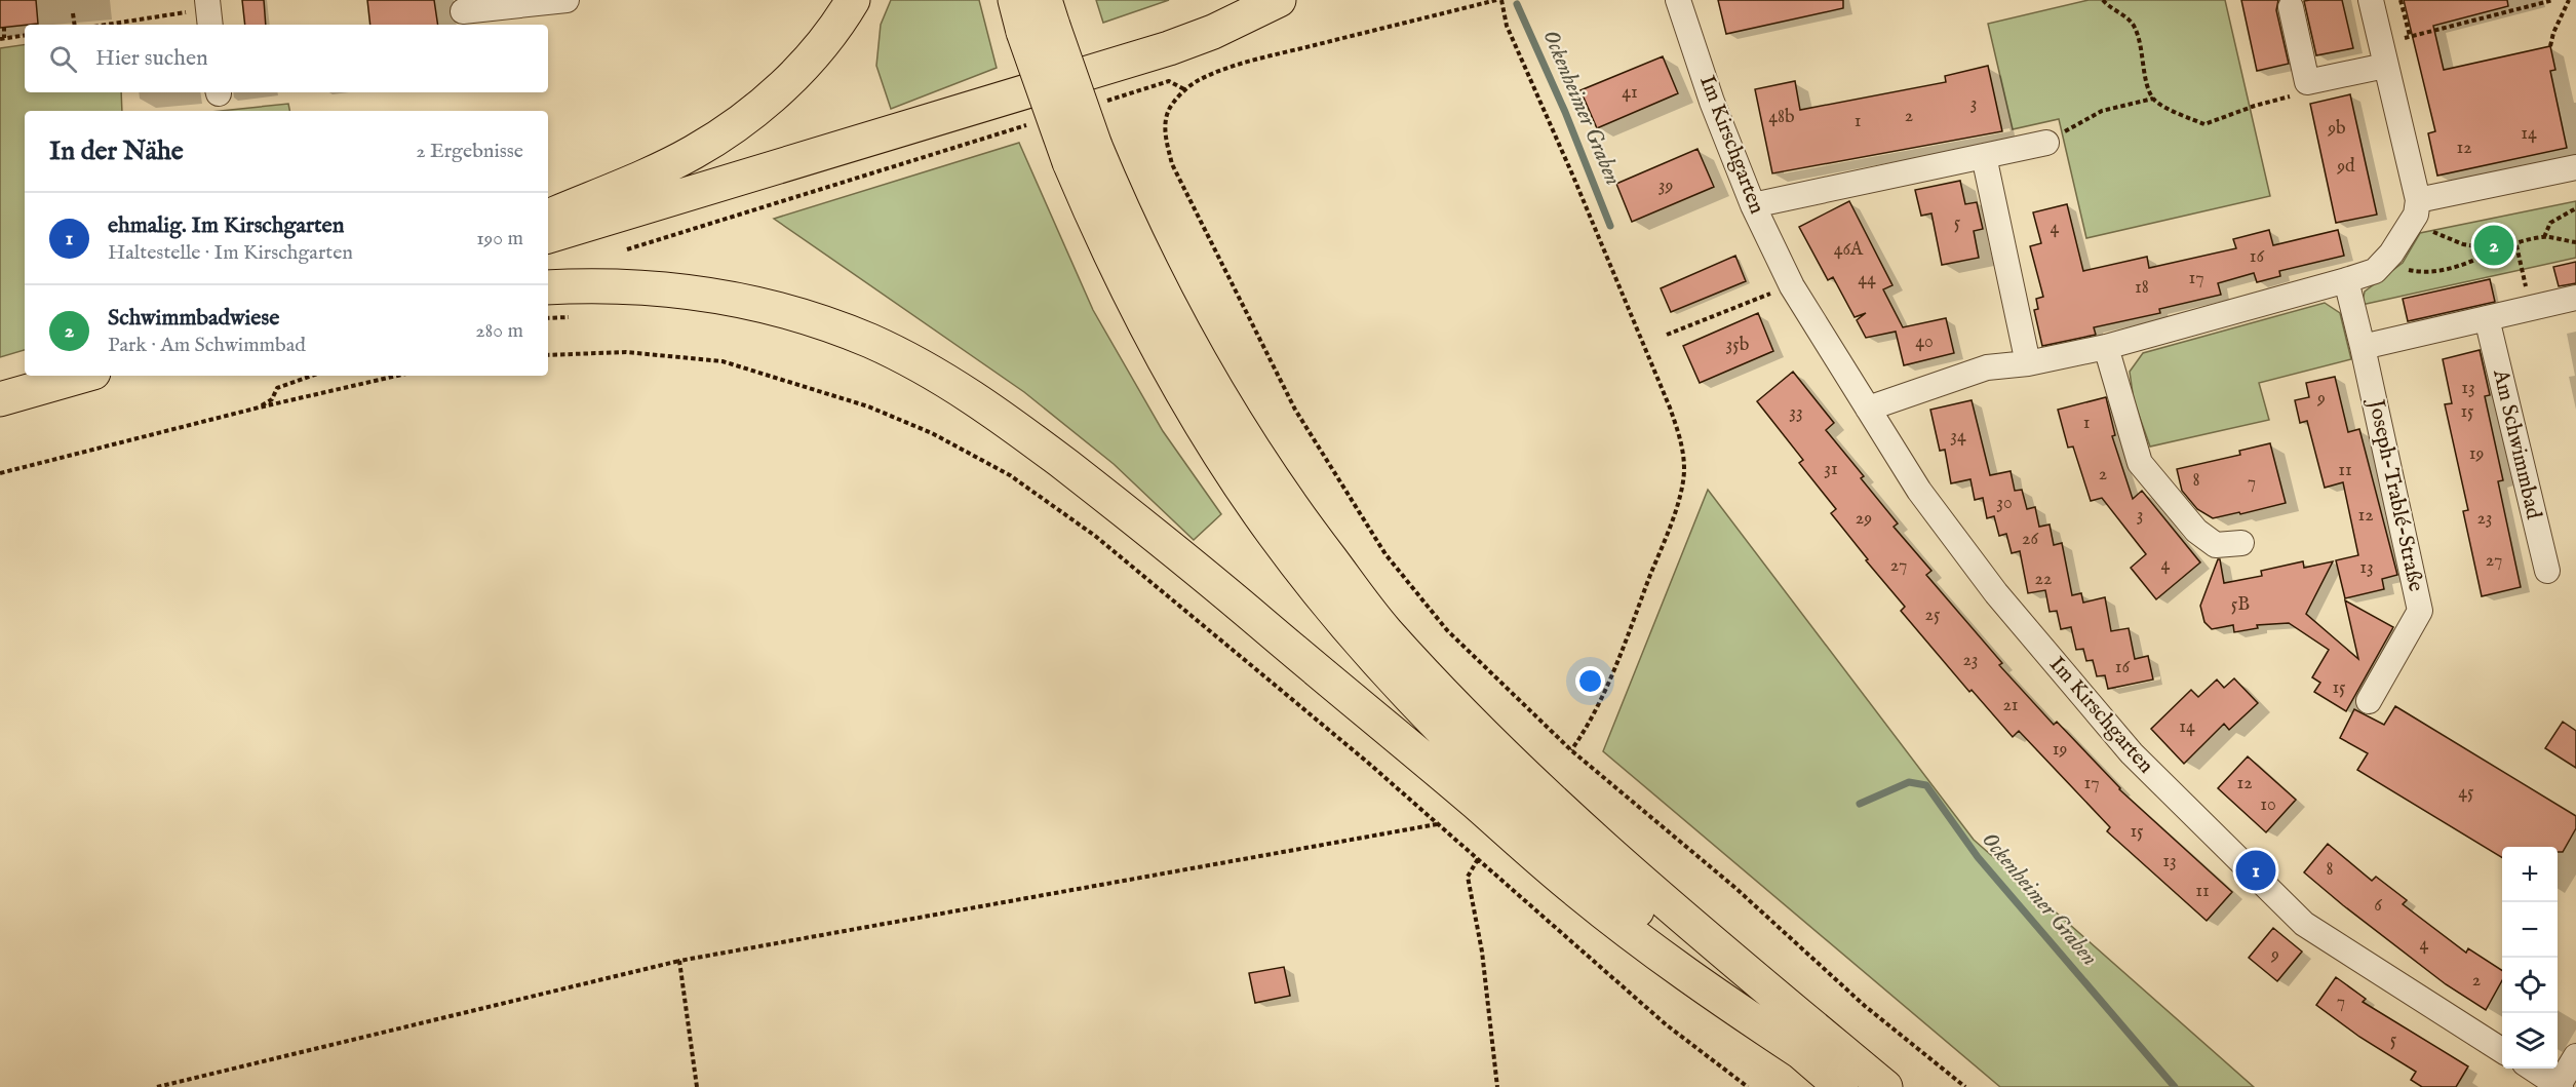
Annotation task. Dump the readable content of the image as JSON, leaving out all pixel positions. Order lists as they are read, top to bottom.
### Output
{
  "streets": {
    "street": ["Im Kirschgarten", "Am Schwimmbad", "Joseph-Trablé-Straße"]
  },
  "water": ["Ockenheimer Graben"],
  "house_numbers": [
    "41",
    "3",
    "2",
    "48b",
    "1",
    "9b",
    "14",
    "12",
    "9d",
    "39",
    "5",
    "4",
    "46A",
    "16",
    "17",
    "44",
    "18",
    "40",
    "35b",
    "13",
    "9",
    "15",
    "33",
    "1",
    "34",
    "19",
    "31",
    "11",
    "2",
    "8",
    "7",
    "30",
    "3",
    "12",
    "29",
    "23",
    "26",
    "27",
    "4",
    "27",
    "13",
    "22",
    "5B",
    "25",
    "23",
    "16",
    "15",
    "21",
    "14",
    "19",
    "17",
    "12",
    "45",
    "10",
    "15",
    "13",
    "8",
    "11",
    "6",
    "4",
    "9",
    "2",
    "7",
    "5"
  ],
  "page": {
    "search": "Hier suchen",
    "heading": ["In der Nähe", "2 Ergebnisse"],
    "list": [
      {
        "mark": "1",
        "name": "ehmalig. Im Kirschgarten",
        "note": "Haltestelle · Im Kirschgarten",
        "value": "190 m"
      },
      {
        "mark": "2",
        "name": "Schwimmbadwiese",
        "note": "Park · Am Schwimmbad",
        "value": "280 m"
      }
    ],
    "pins": ["2", "1"],
    "map_buttons": ["+", "−"]
  }
}
